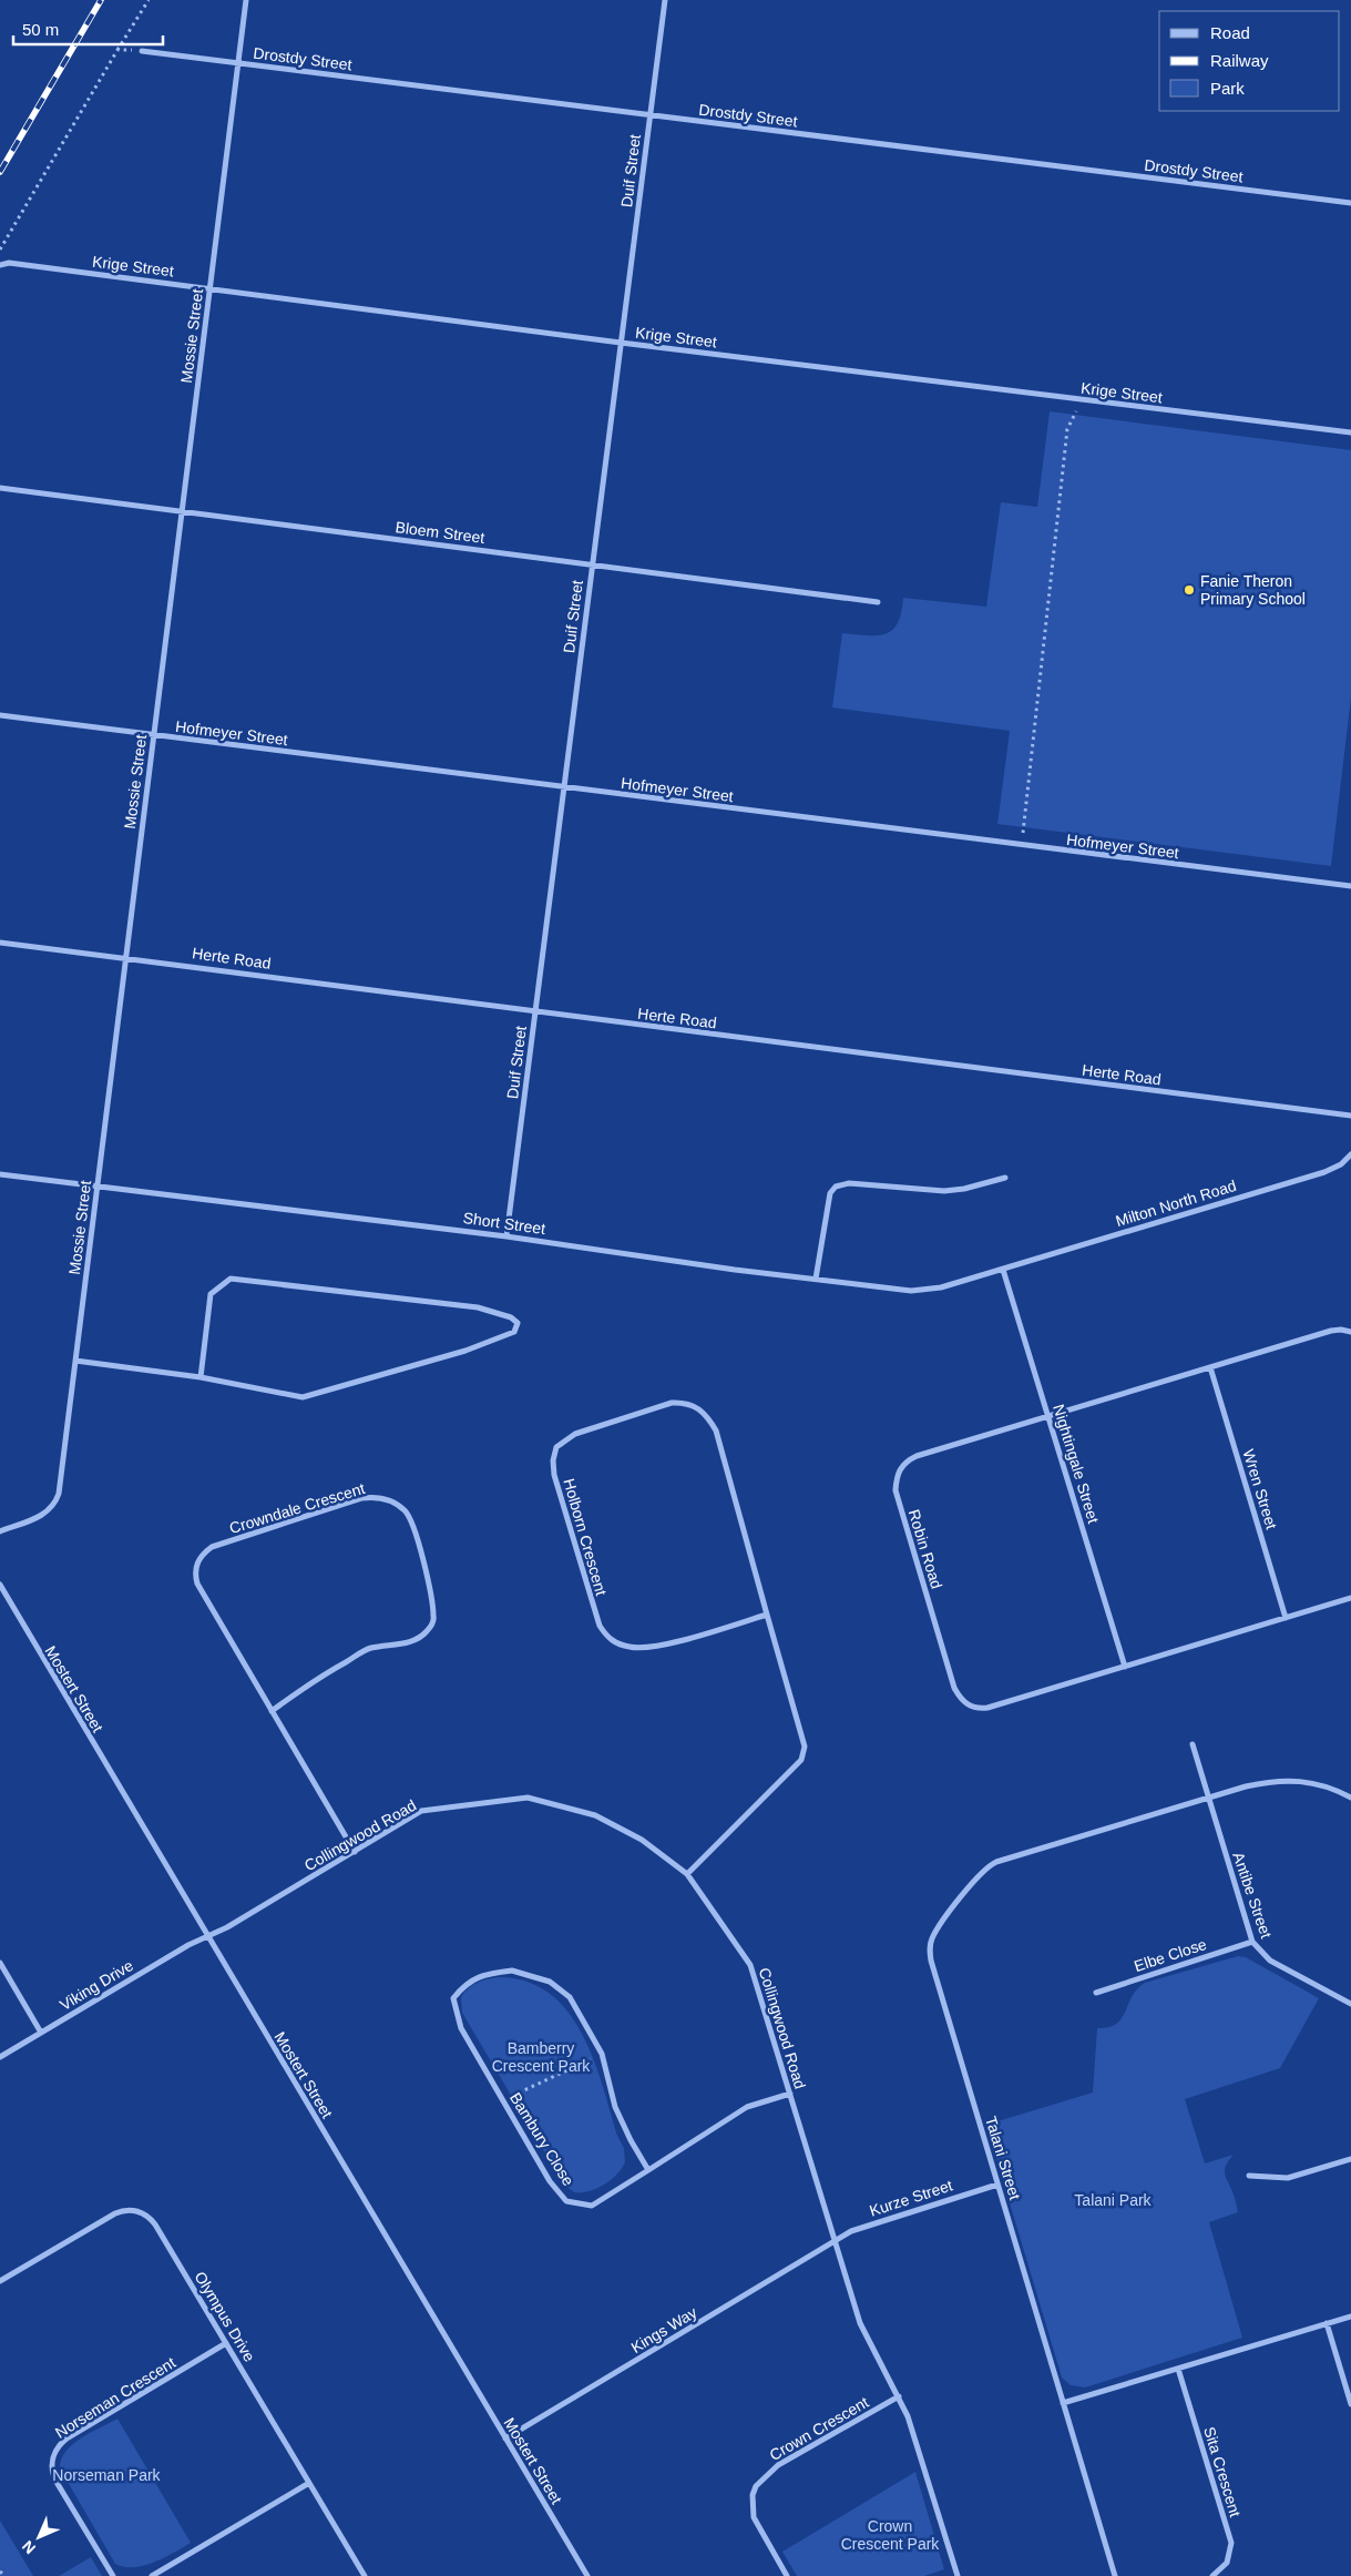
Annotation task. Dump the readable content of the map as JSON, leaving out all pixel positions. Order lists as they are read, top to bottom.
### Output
{
  "streets": {
    "street": [
      "Drostdy Street",
      "Duif Street",
      "Krige Street",
      "Mossie Street",
      "Bloem Street",
      "Hofmeyer Street",
      "Herte Road",
      "Milton North Road",
      "Short Street",
      "Nightingale Street",
      "Wren Street",
      "Crowndale Crescent",
      "Holborn Crescent",
      "Robin Road",
      "Mostert Street",
      "Collingwood Road",
      "Antibe Street",
      "Elbe Close",
      "Viking Drive",
      "Bambury Close",
      "Talani Street",
      "Kurze Street",
      "Olympus Drive",
      "Kings Way",
      "Norseman Crescent",
      "Crown Crescent",
      "Sita Crescent"
    ]
  },
  "crossings": [
    ["Drostdy Street", "Duif Street"],
    ["Drostdy Street", "Mossie Street"],
    ["Duif Street", "Krige Street"],
    ["Duif Street", "Bloem Street"],
    ["Duif Street", "Hofmeyer Street"],
    ["Duif Street", "Herte Road"],
    ["Duif Street", "Short Street"],
    ["Krige Street", "Mossie Street"],
    ["Mossie Street", "Bloem Street"],
    ["Mossie Street", "Hofmeyer Street"],
    ["Mossie Street", "Herte Road"],
    ["Mossie Street", "Short Street"],
    ["Milton North Road", "Short Street"],
    ["Milton North Road", "Nightingale Street"],
    ["Short Street", "Nightingale Street"],
    ["Nightingale Street", "Robin Road"],
    ["Wren Street", "Robin Road"],
    ["Crowndale Crescent", "Collingwood Road"],
    ["Holborn Crescent", "Collingwood Road"],
    ["Mostert Street", "Collingwood Road"],
    ["Mostert Street", "Viking Drive"],
    ["Mostert Street", "Kings Way"],
    ["Collingwood Road", "Viking Drive"],
    ["Collingwood Road", "Bambury Close"],
    ["Collingwood Road", "Kurze Street"],
    ["Collingwood Road", "Kings Way"],
    ["Antibe Street", "Elbe Close"],
    ["Antibe Street", "Talani Street"],
    ["Talani Street", "Kurze Street"],
    ["Kurze Street", "Kings Way"],
    ["Olympus Drive", "Norseman Crescent"]
  ],
  "parks": [
    "Bamberry Crescent Park",
    "Talani Park",
    "Norseman Park",
    "Crown Crescent Park"
  ],
  "places": ["Fanie Theron Primary School"],
  "legend": ["Road", "Railway", "Park"],
  "scale_bar": "50 m",
  "north": "bottom left"
}
